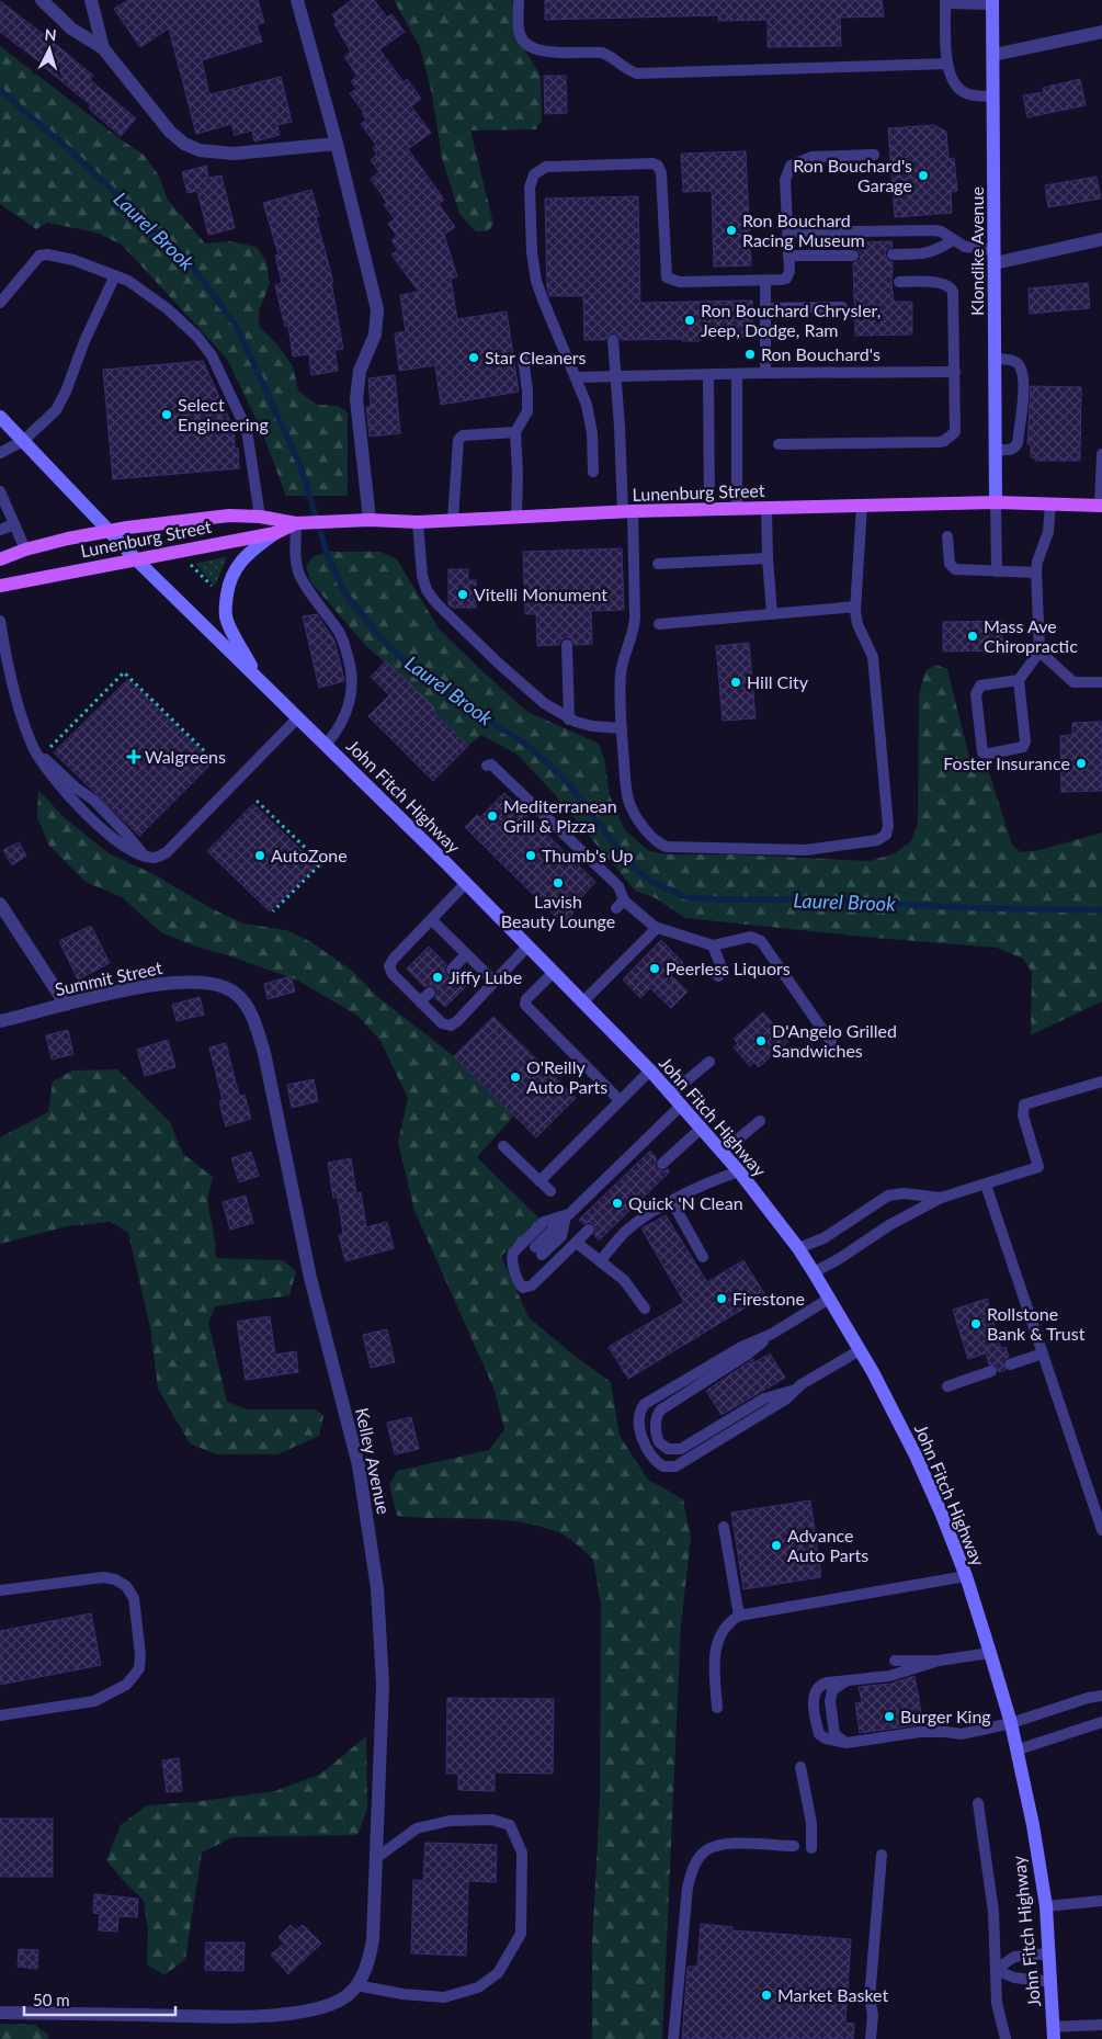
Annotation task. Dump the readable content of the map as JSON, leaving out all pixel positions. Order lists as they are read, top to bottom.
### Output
{
  "streets": {
    "main road": ["Klondike Avenue", "Lunenburg Street", "John Fitch Highway"],
    "street": ["Summit Street", "Kelley Avenue"]
  },
  "crossings": [
    ["Klondike Avenue", "Lunenburg Street"],
    ["Lunenburg Street", "John Fitch Highway"],
    ["Summit Street", "Kelley Avenue"]
  ],
  "water": ["Laurel Brook"],
  "places": {
    "other": [
      "Ron Bouchard's Garage",
      "Ron Bouchard Racing Museum",
      "Ron Bouchard Chrysler, Jeep, Dodge, Ram",
      "Ron Bouchard's",
      "Star Cleaners",
      "Select Engineering",
      "Vitelli Monument",
      "Mass Ave Chiropractic",
      "Hill City",
      "Foster Insurance",
      "Mediterranean Grill & Pizza",
      "AutoZone",
      "Thumb's Up",
      "Lavish Beauty Lounge",
      "Peerless Liquors",
      "Jiffy Lube",
      "D'Angelo Grilled Sandwiches",
      "O'Reilly Auto Parts",
      "Quick 'N Clean",
      "Firestone",
      "Rollstone Bank & Trust",
      "Advance Auto Parts",
      "Burger King",
      "Market Basket"
    ],
    "health": ["Walgreens"]
  },
  "scale_bar": "50 m",
  "north": "top"
}
